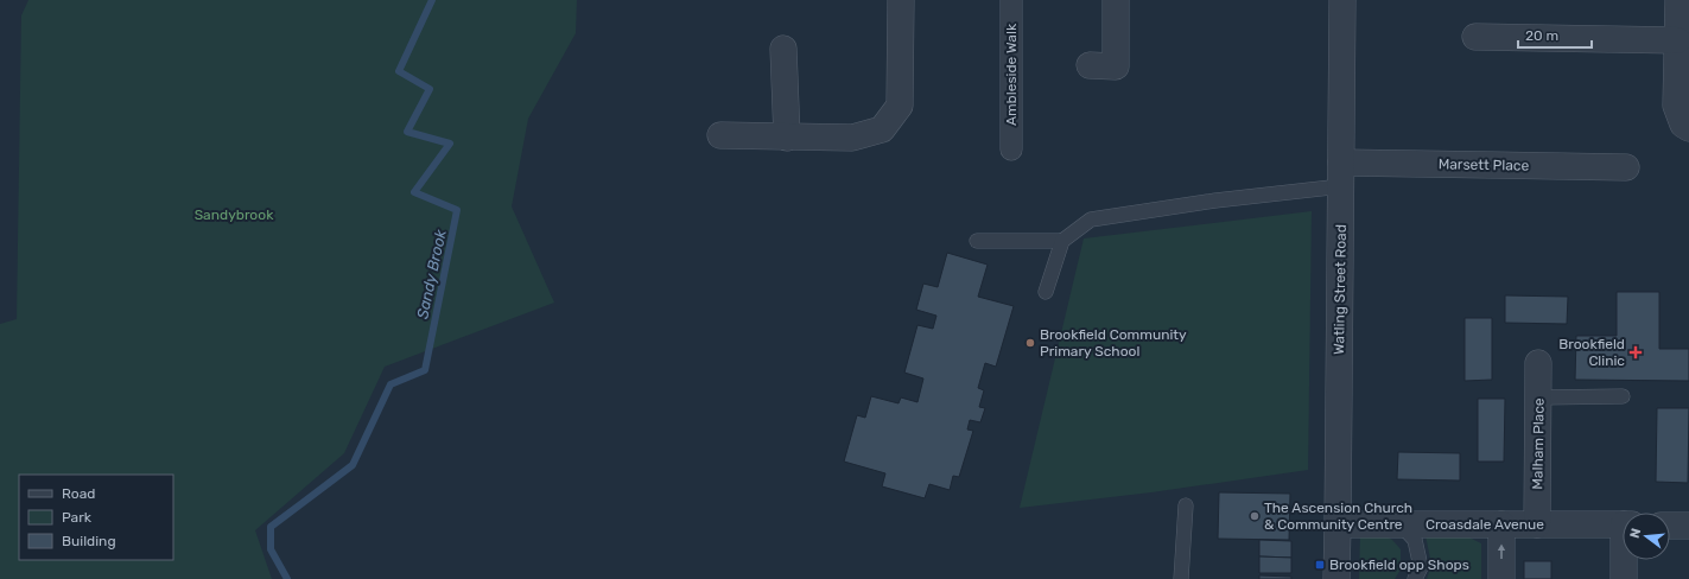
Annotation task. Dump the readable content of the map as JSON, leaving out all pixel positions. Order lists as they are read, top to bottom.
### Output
{
  "streets": {
    "street": [
      "Ambleside Walk",
      "Marsett Place",
      "Watling Street Road",
      "Malham Place",
      "Croasdale Avenue"
    ]
  },
  "crossings": [
    ["Marsett Place", "Watling Street Road"],
    ["Watling Street Road", "Croasdale Avenue"],
    ["Malham Place", "Croasdale Avenue"]
  ],
  "water": ["Sandy Brook"],
  "parks": ["Sandybrook"],
  "places": {
    "other": ["Brookfield Community Primary School", "The Ascension Church & Community Centre"],
    "health": ["Brookfield Clinic"],
    "transit": ["Brookfield opp Shops"]
  },
  "legend": ["Road", "Park", "Building"],
  "scale_bar": "20 m",
  "north": "left"
}
